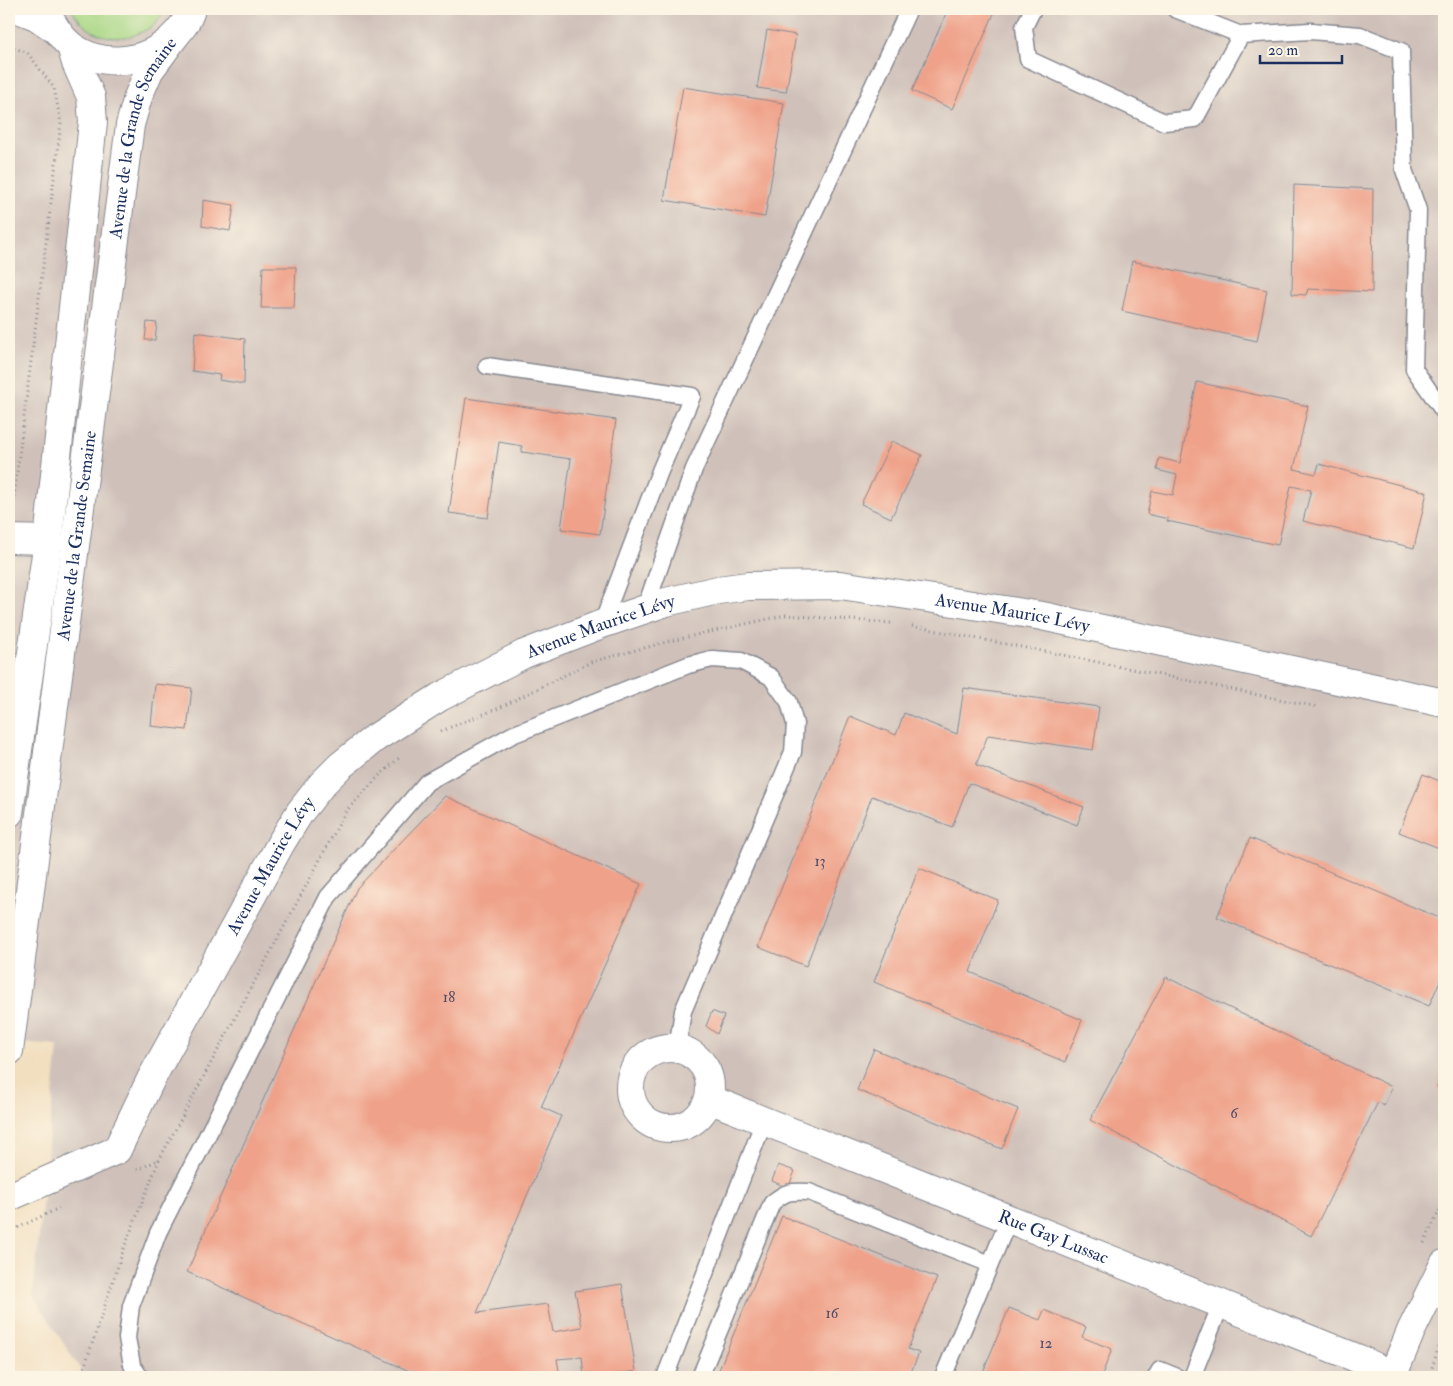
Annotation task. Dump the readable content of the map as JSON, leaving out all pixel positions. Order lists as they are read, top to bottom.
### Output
{
  "streets": {
    "street": ["Avenue de la Grande Semaine", "Avenue Maurice Lévy", "Rue Gay Lussac"]
  },
  "house_numbers": [
    "13",
    "18",
    "6",
    "16",
    "12"
  ],
  "scale_bar": "20 m"
}
